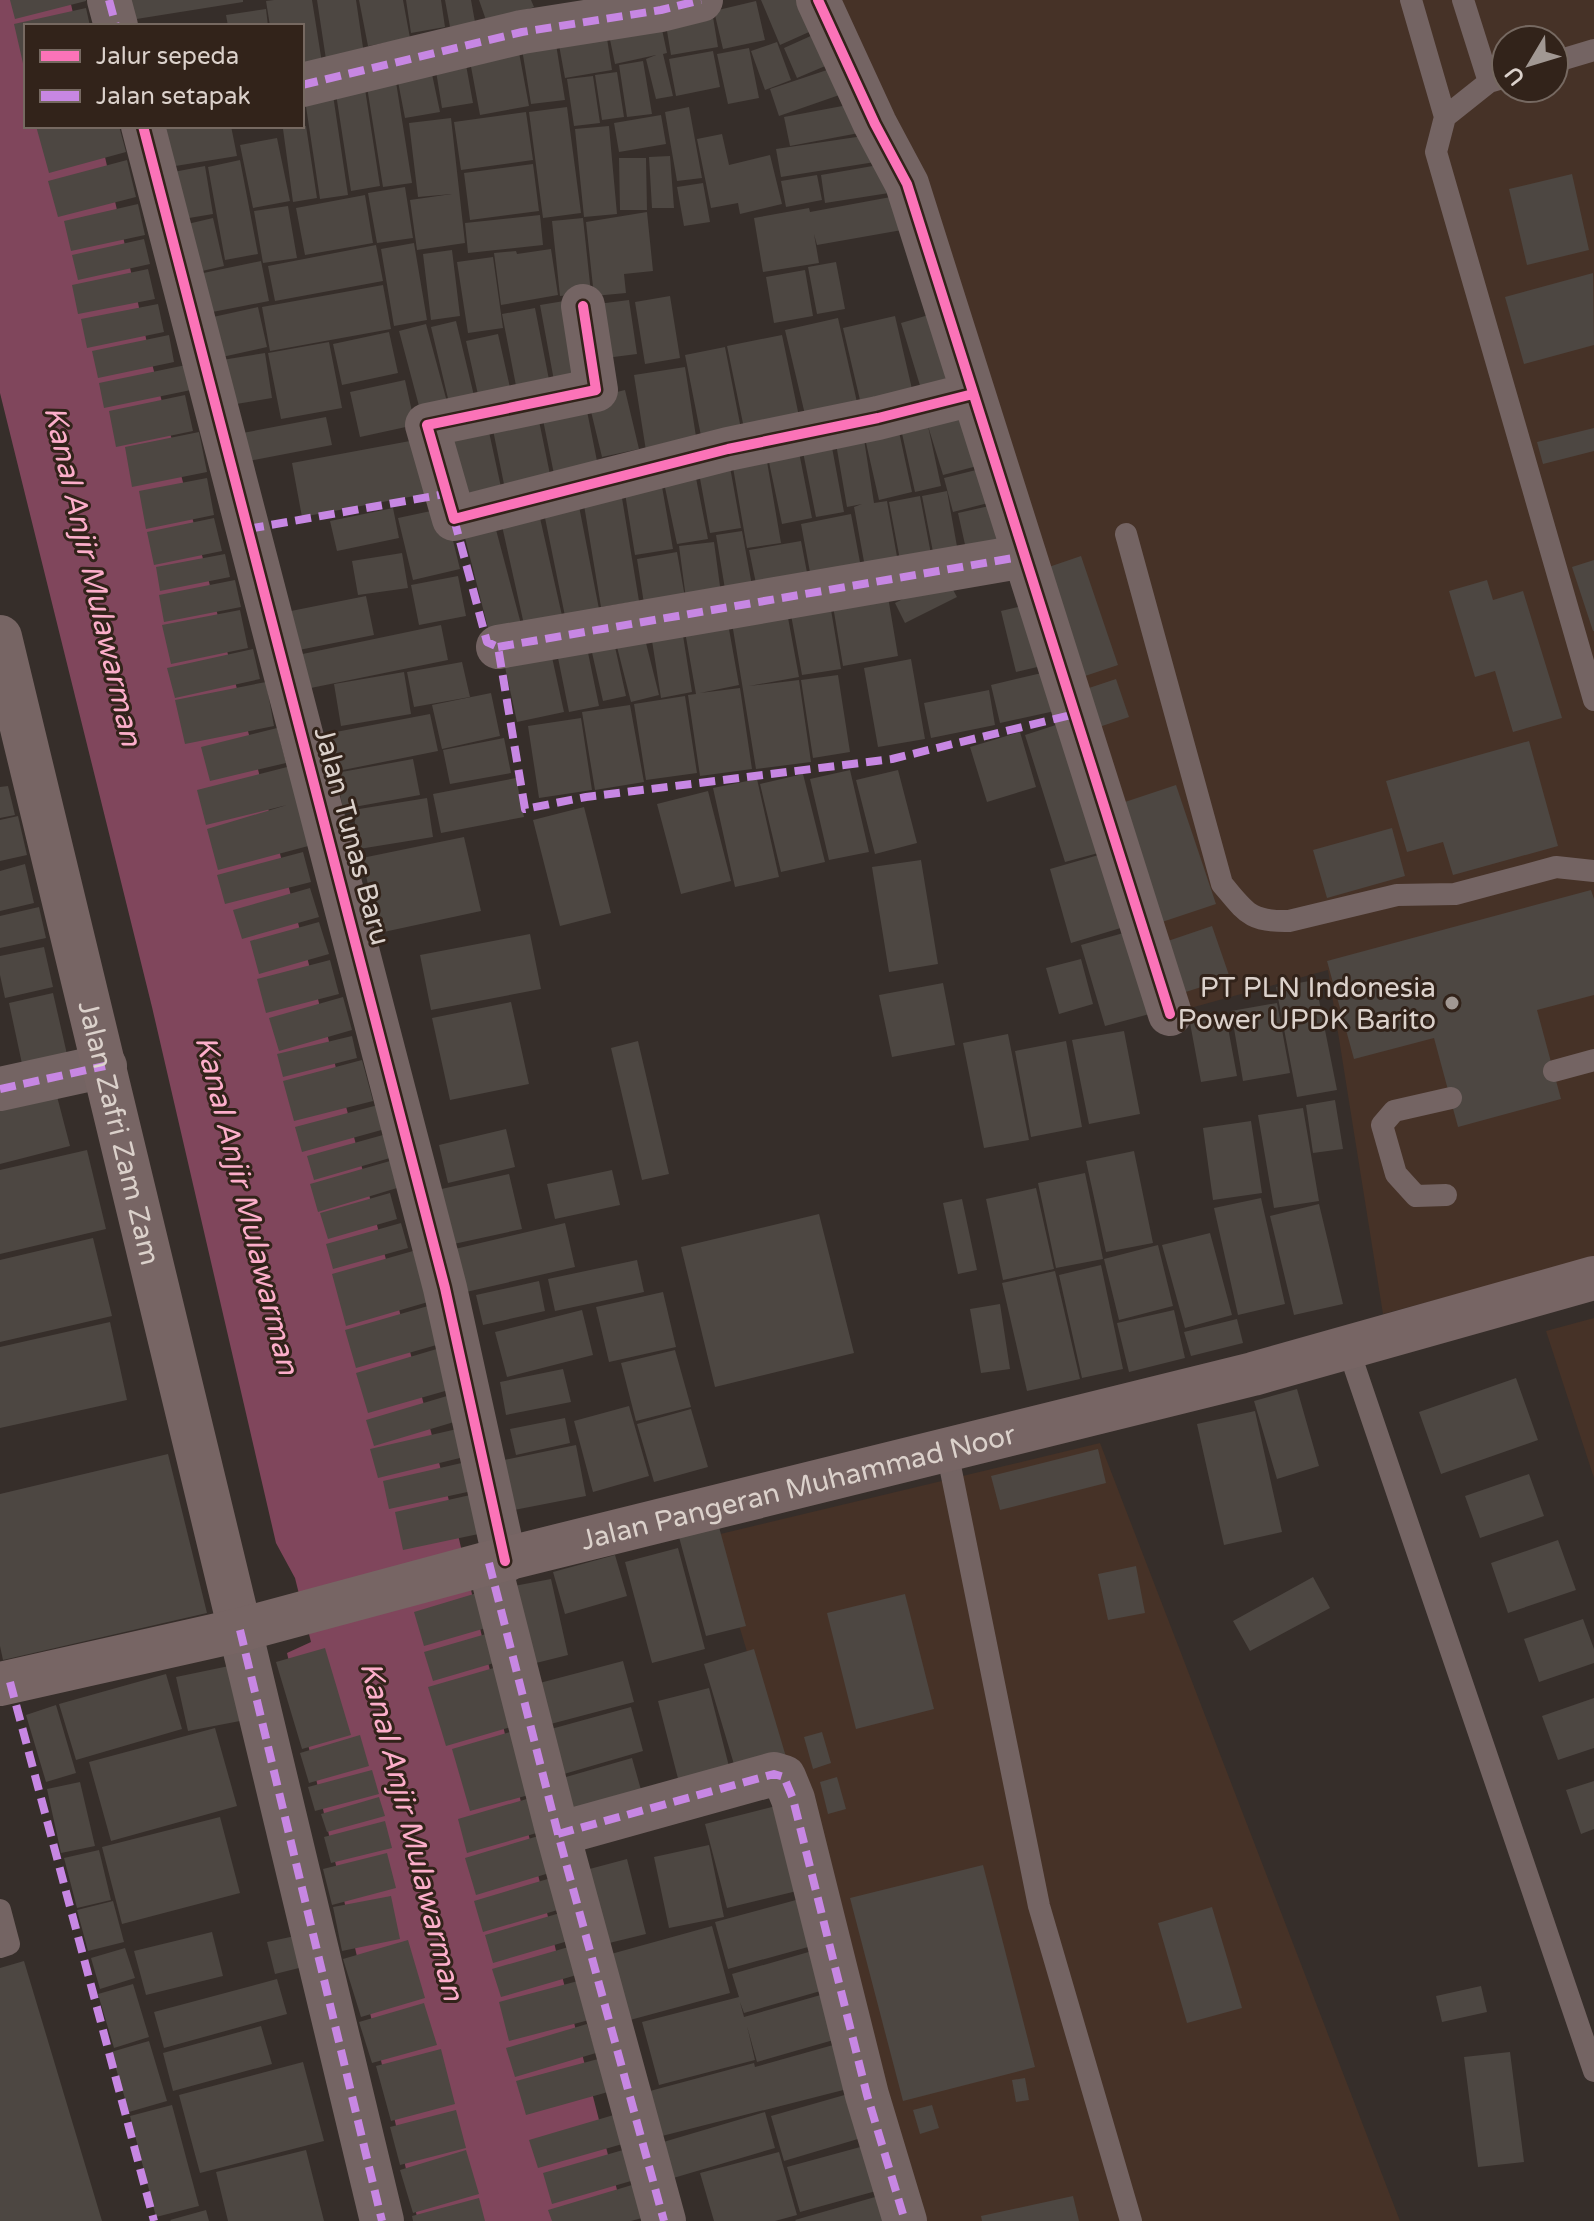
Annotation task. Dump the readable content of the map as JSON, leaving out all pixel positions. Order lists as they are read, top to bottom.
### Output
{
  "streets": {
    "main road": ["Jalan Zafri Zam Zam", "Jalan Pangeran Muhammad Noor"],
    "street": ["Jalan Tunas Baru"]
  },
  "crossings": [
    ["Jalan Tunas Baru", "Jalan Pangeran Muhammad Noor"],
    ["Jalan Zafri Zam Zam", "Jalan Pangeran Muhammad Noor"]
  ],
  "water": ["Kanal Anjir Mulawarman"],
  "places": ["PT PLN Indonesia Power UPDK Barito"],
  "legend": ["Jalur sepeda", "Jalan setapak"],
  "north": "bottom left"
}
